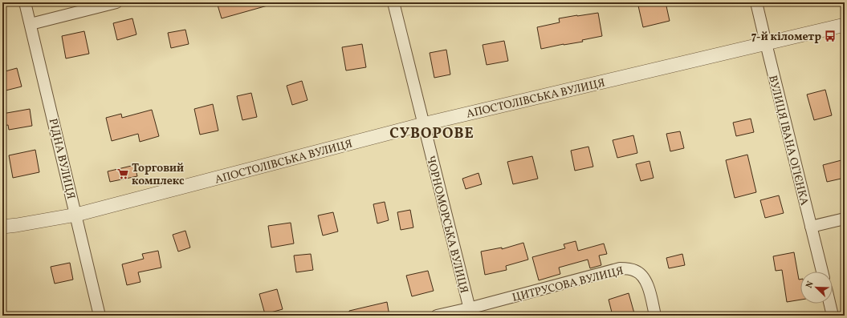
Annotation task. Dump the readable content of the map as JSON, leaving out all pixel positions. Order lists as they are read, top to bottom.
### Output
{
  "streets": {
    "street": [
      "АПОСТОЛІВСЬКА ВУЛИЦЯ",
      "ВУЛИЦЯ ІВАНА ОГІЄНКА",
      "РІДНА ВУЛИЦЯ",
      "ЧОРНОМОРСЬКА ВУЛИЦЯ",
      "ЦИТРУСОВА ВУЛИЦЯ"
    ]
  },
  "crossings": [
    ["АПОСТОЛІВСЬКА ВУЛИЦЯ", "ВУЛИЦЯ ІВАНА ОГІЄНКА"],
    ["АПОСТОЛІВСЬКА ВУЛИЦЯ", "РІДНА ВУЛИЦЯ"],
    ["АПОСТОЛІВСЬКА ВУЛИЦЯ", "ЧОРНОМОРСЬКА ВУЛИЦЯ"],
    ["ЧОРНОМОРСЬКА ВУЛИЦЯ", "ЦИТРУСОВА ВУЛИЦЯ"]
  ],
  "districts": ["СУВОРОВЕ"],
  "places": {
    "bus stop": ["7-й кілометр"],
    "supermarket": ["Торговий комплекс"]
  },
  "north": "top left"
}
